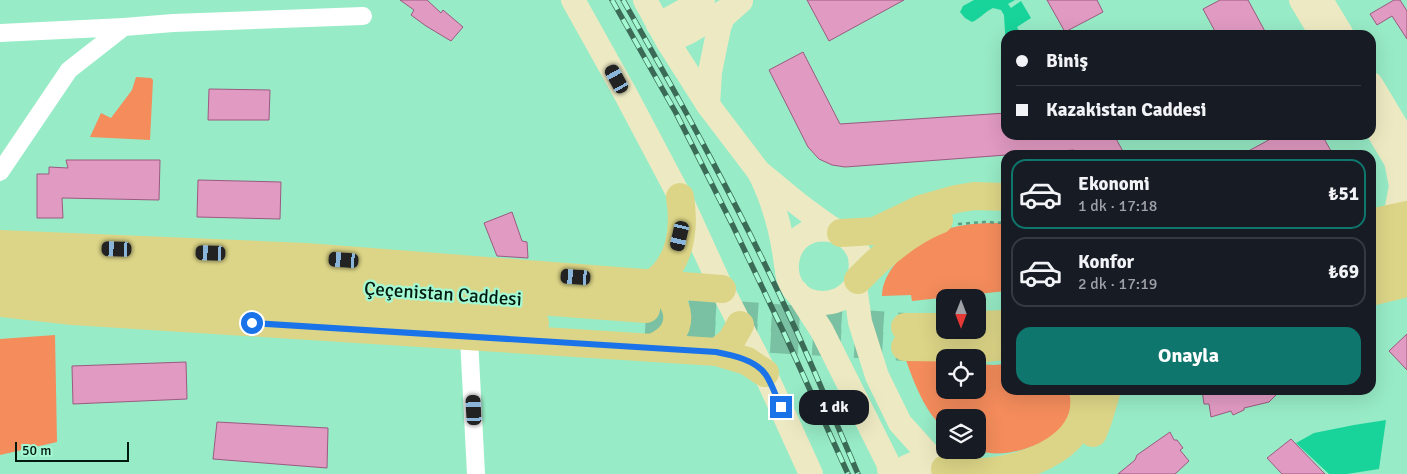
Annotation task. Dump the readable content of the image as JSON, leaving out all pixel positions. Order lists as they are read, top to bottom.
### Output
{
  "streets": {
    "main road": ["Çeçenistan Caddesi"]
  },
  "scale_bar": "50 m",
  "north": "bottom",
  "page": {
    "banner": ["Biniş", "Kazakistan Caddesi"],
    "list": [
      {
        "name": "Ekonomi",
        "note": "1 dk · 17:18",
        "value": "₺51"
      },
      {
        "name": "Konfor",
        "note": "2 dk · 17:19",
        "value": "₺69"
      }
    ],
    "buttons": "Onayla",
    "bubble": "1 dk",
    "scale": "50 m"
  }
}
